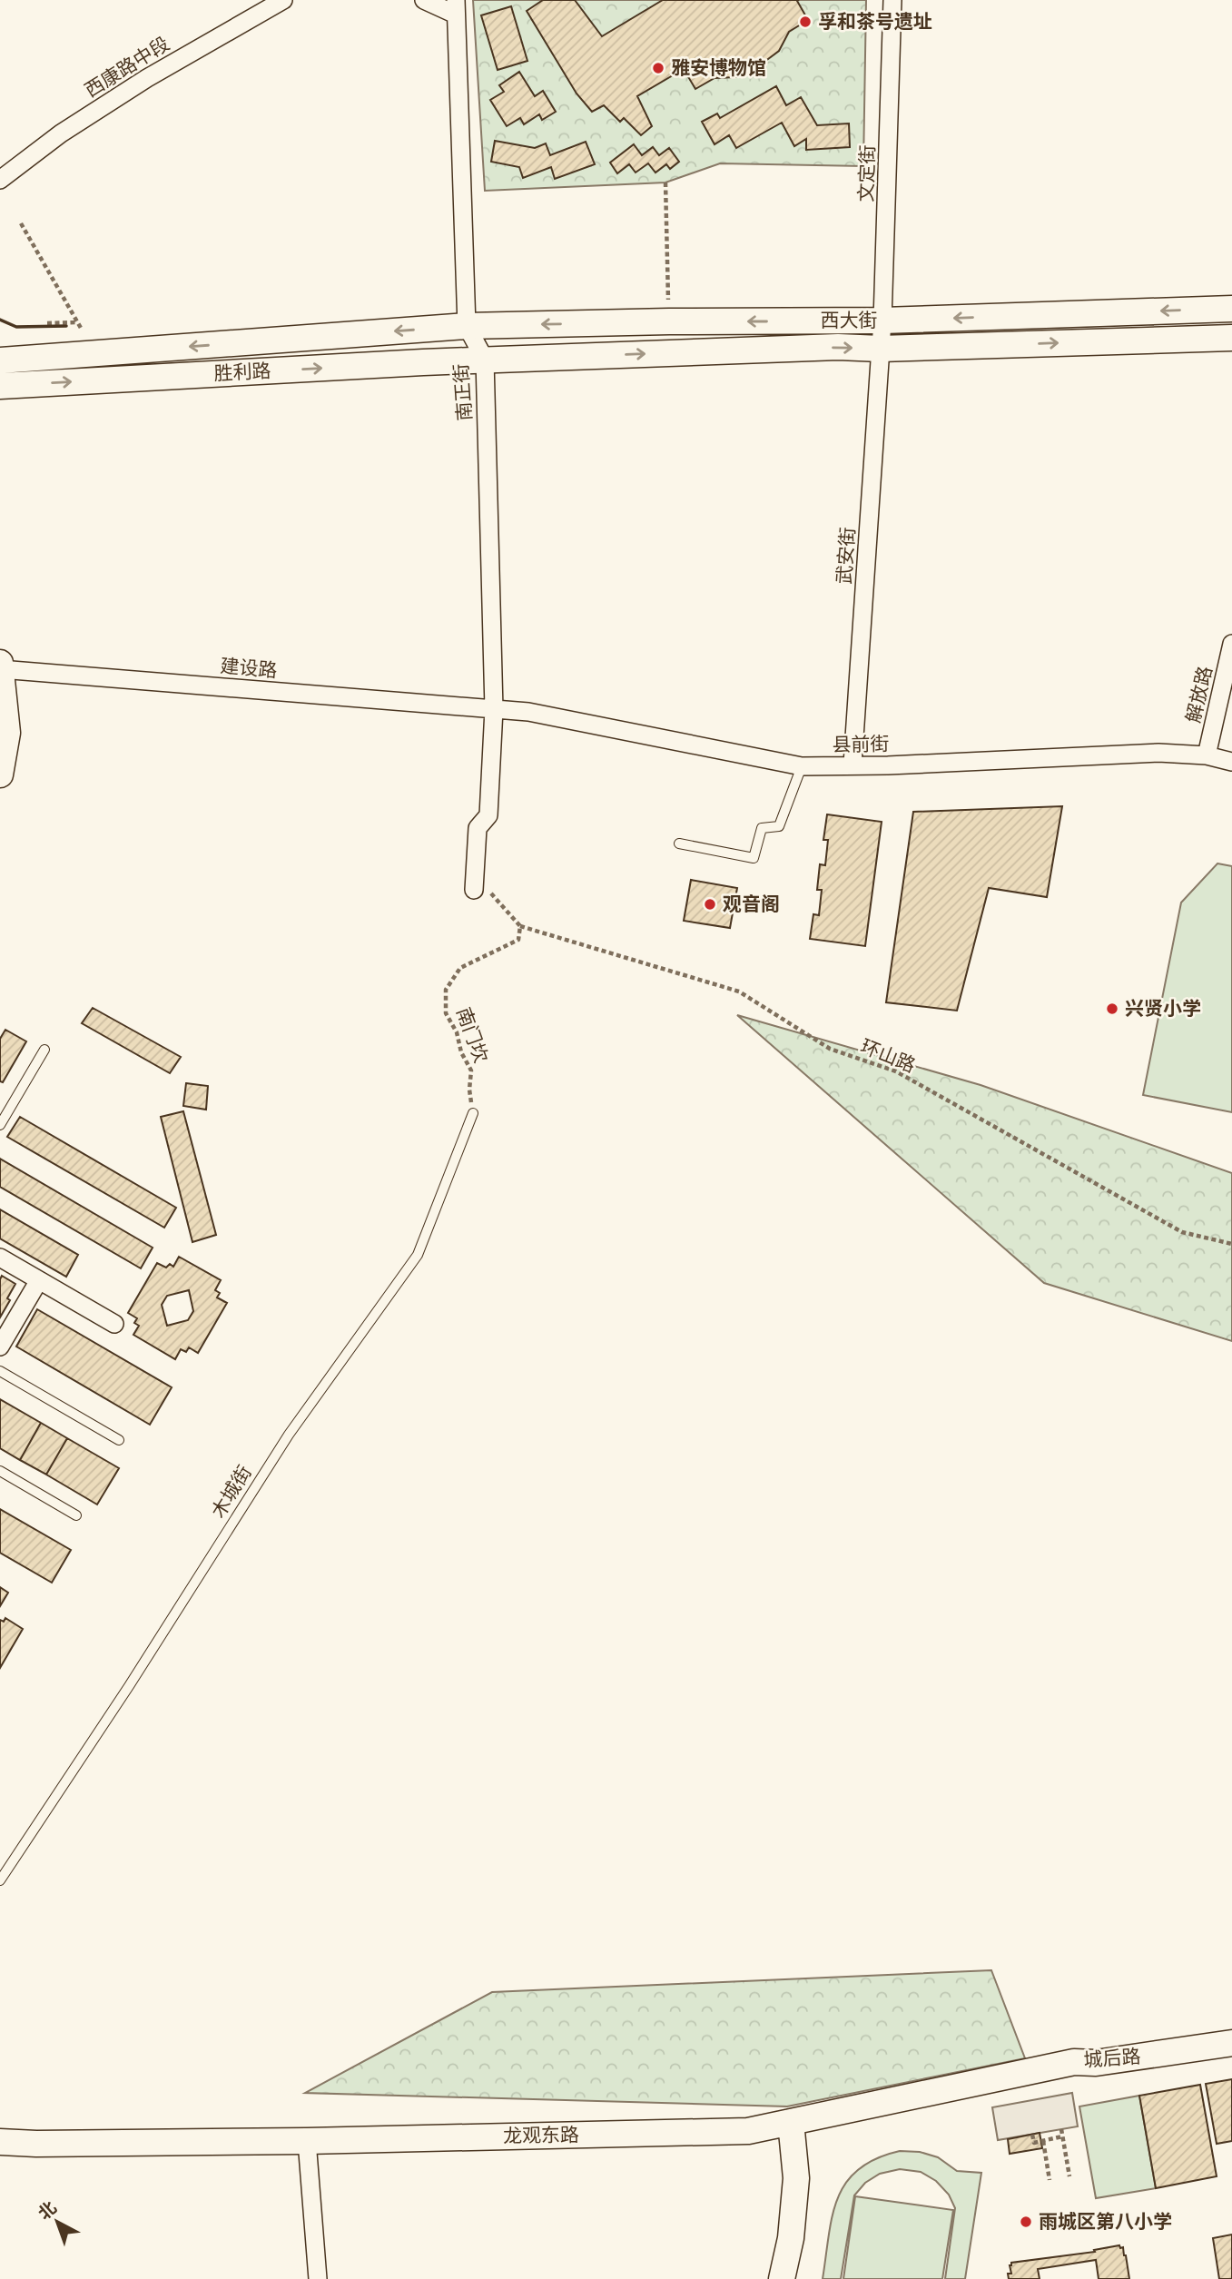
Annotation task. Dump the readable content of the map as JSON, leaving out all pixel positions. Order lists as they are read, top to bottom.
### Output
{
  "streets": {
    "main road": [
      "西大街",
      "胜利路",
      "城后路",
      "龙观东路"
    ],
    "street": [
      "西康路中段",
      "文定街",
      "南正街",
      "武安街",
      "建设路",
      "解放路",
      "县前街"
    ],
    "lane": ["木城街"],
    "path": ["南门坎", "环山路"]
  },
  "crossings": [
    ["文定街", "西大街"],
    ["文定街", "武安街"],
    ["西大街", "胜利路"],
    ["西大街", "南正街"],
    ["西大街", "武安街"],
    ["胜利路", "南正街"],
    ["南正街", "建设路"],
    ["南正街", "县前街"],
    ["武安街", "县前街"],
    ["建设路", "县前街"],
    ["解放路", "县前街"],
    ["南门坎", "环山路"],
    ["南门坎", "木城街"],
    ["城后路", "龙观东路"]
  ],
  "places": [
    "孚和茶号遗址",
    "雅安博物馆",
    "观音阁",
    "兴贤小学",
    "雨城区第八小学"
  ],
  "north": "top left"
}
